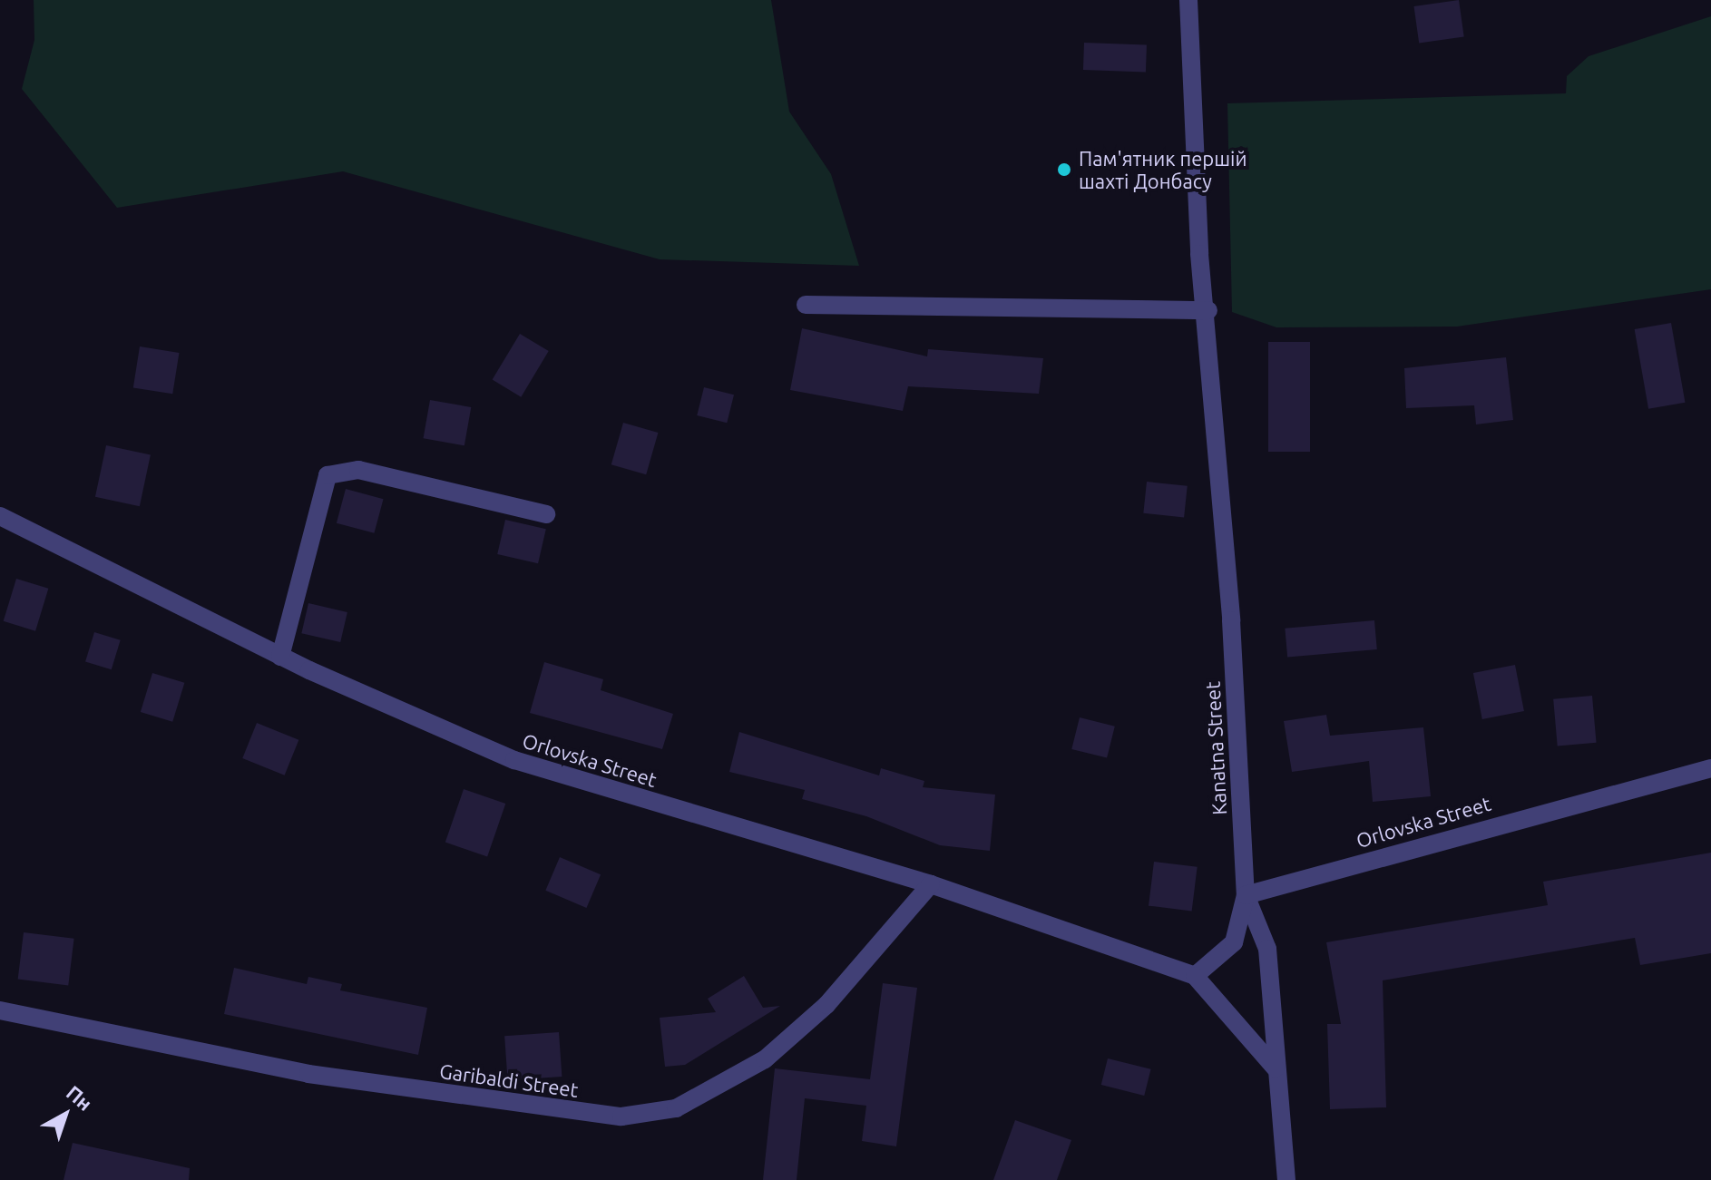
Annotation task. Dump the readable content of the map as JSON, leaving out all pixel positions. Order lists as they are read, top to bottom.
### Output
{
  "streets": {
    "street": ["Kanatna Street", "Orlovska Street", "Garibaldi Street"]
  },
  "crossings": [
    ["Kanatna Street", "Orlovska Street"],
    ["Orlovska Street", "Garibaldi Street"]
  ],
  "places": ["Пам'ятник першій шахті Донбасу"],
  "north": "top right"
}
